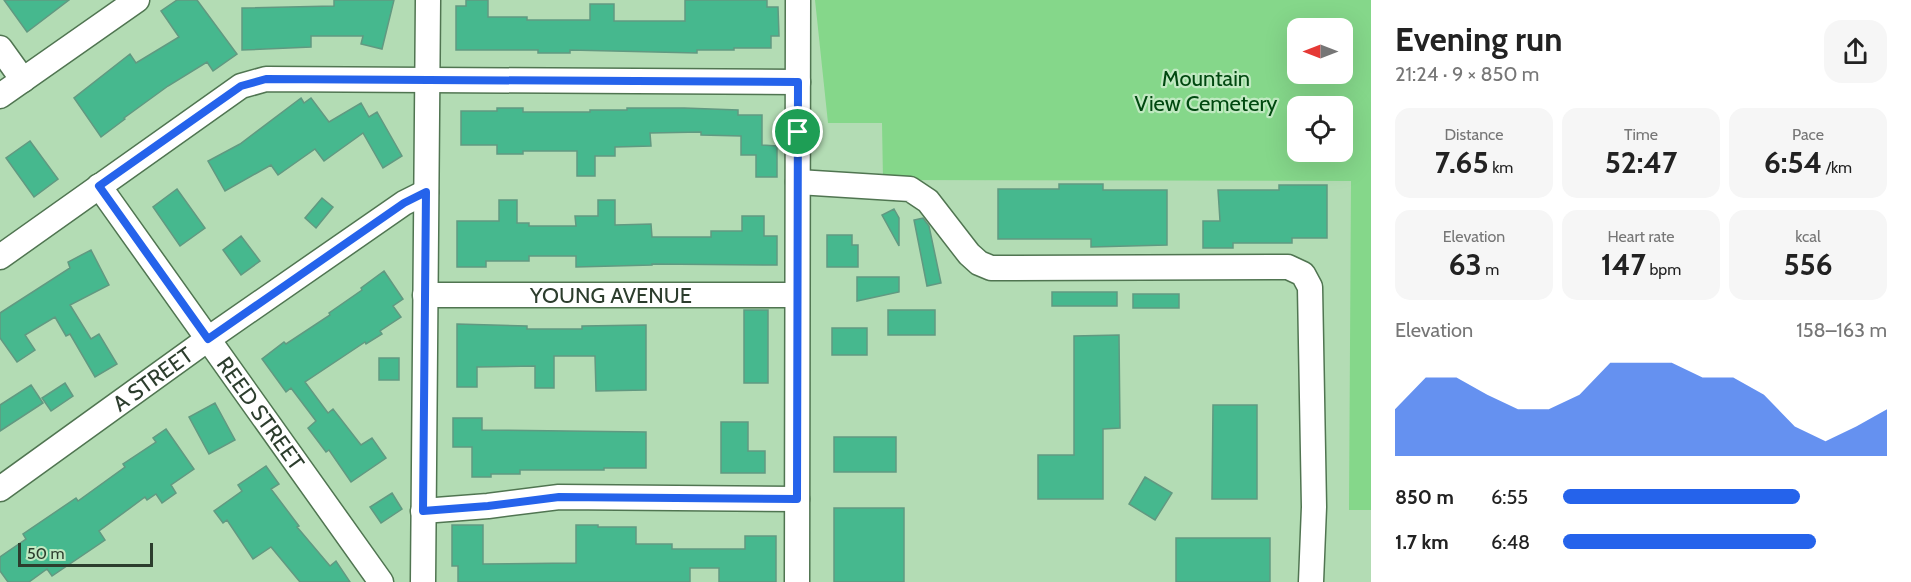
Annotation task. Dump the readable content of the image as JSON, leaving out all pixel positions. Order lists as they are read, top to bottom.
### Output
{
  "streets": {
    "street": ["YOUNG AVENUE", "A STREET", "REED STREET"]
  },
  "crossings": [
    ["A STREET", "REED STREET"]
  ],
  "parks": ["Mountain View Cemetery"],
  "scale_bar": "50 m",
  "north": "left",
  "page": {
    "heading": ["Evening run", "21:24 · 9 × 850 m"],
    "stats": [
      ["Distance", "7.65 km"],
      ["Time", "52:47"],
      ["Pace", "6:54 /km"],
      ["Elevation", "63 m"],
      ["Heart rate", "147 bpm"],
      ["kcal", "556"]
    ],
    "chart": ["Elevation", "158–163 m"],
    "list": [
      {
        "name": "850 m",
        "note": "6:55"
      },
      {
        "name": "1.7 km",
        "note": "6:48"
      }
    ],
    "scale": "50 m"
  }
}
